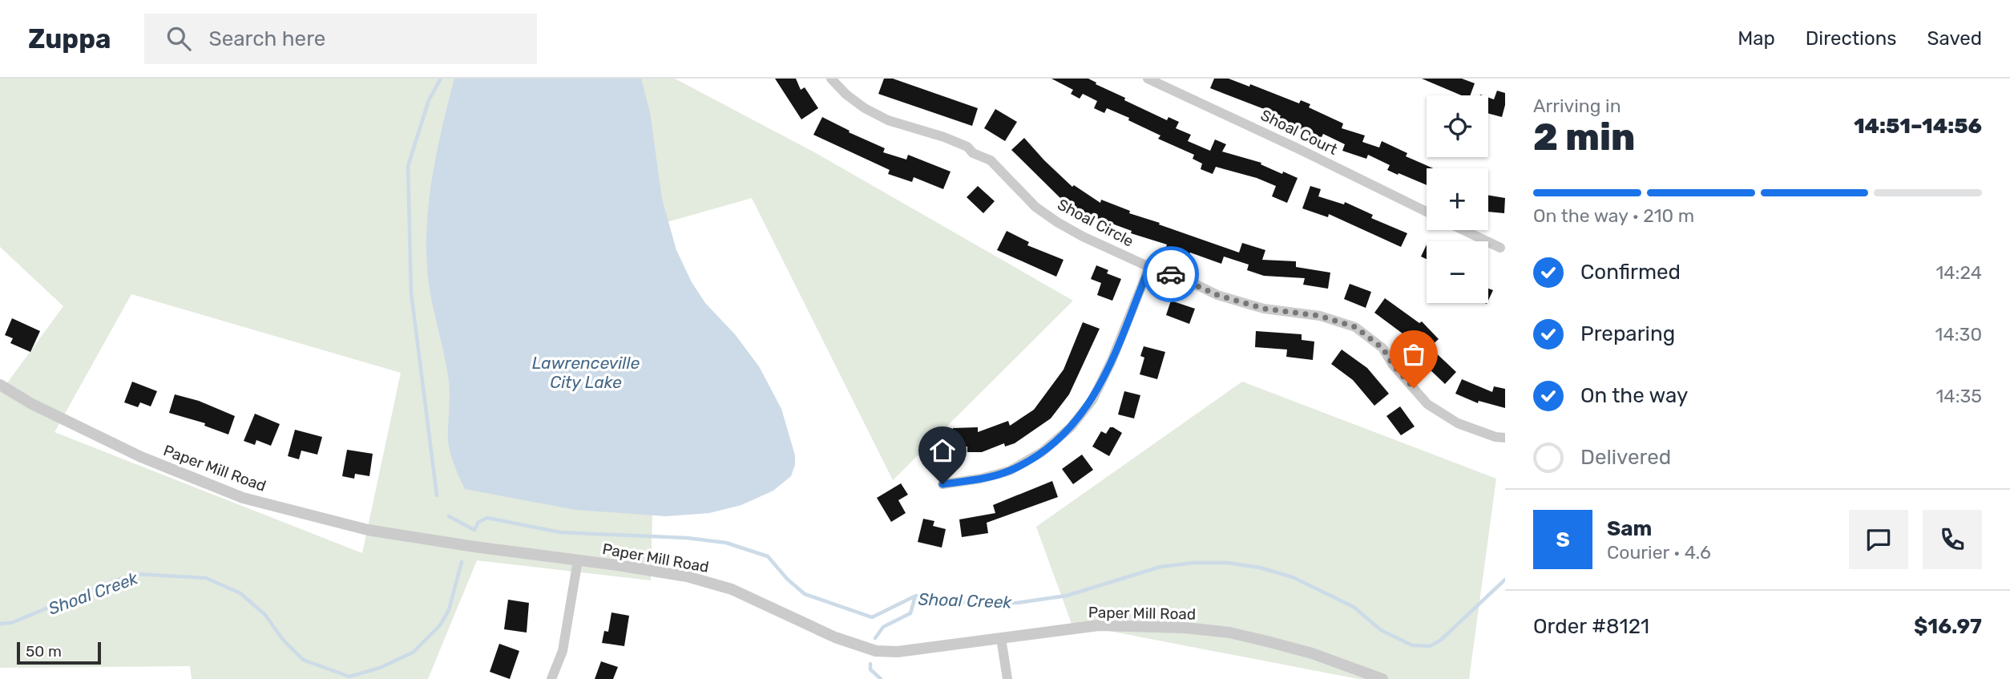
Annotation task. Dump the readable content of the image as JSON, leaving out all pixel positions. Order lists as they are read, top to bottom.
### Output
{
  "streets": {
    "street": ["Shoal Court", "Shoal Circle", "Paper Mill Road"]
  },
  "water": ["Lawrenceville City Lake", "Shoal Creek"],
  "scale_bar": "50 m",
  "page": {
    "header": "Zuppa",
    "search": "Search here",
    "nav": ["Map", "Directions", "Saved"],
    "heading": ["2 min", "Arriving in", "14:51–14:56"],
    "panel": [
      "Sam",
      "Courier · 4.6",
      "Order #8121",
      "$16.97"
    ],
    "map_buttons": ["+", "−"],
    "bar": "On the way · 210 m",
    "list": [
      ["Confirmed", "14:24"],
      ["Preparing", "14:30"],
      ["On the way", "14:35"],
      "Delivered"
    ],
    "round": "S",
    "scale": "50 m"
  }
}
